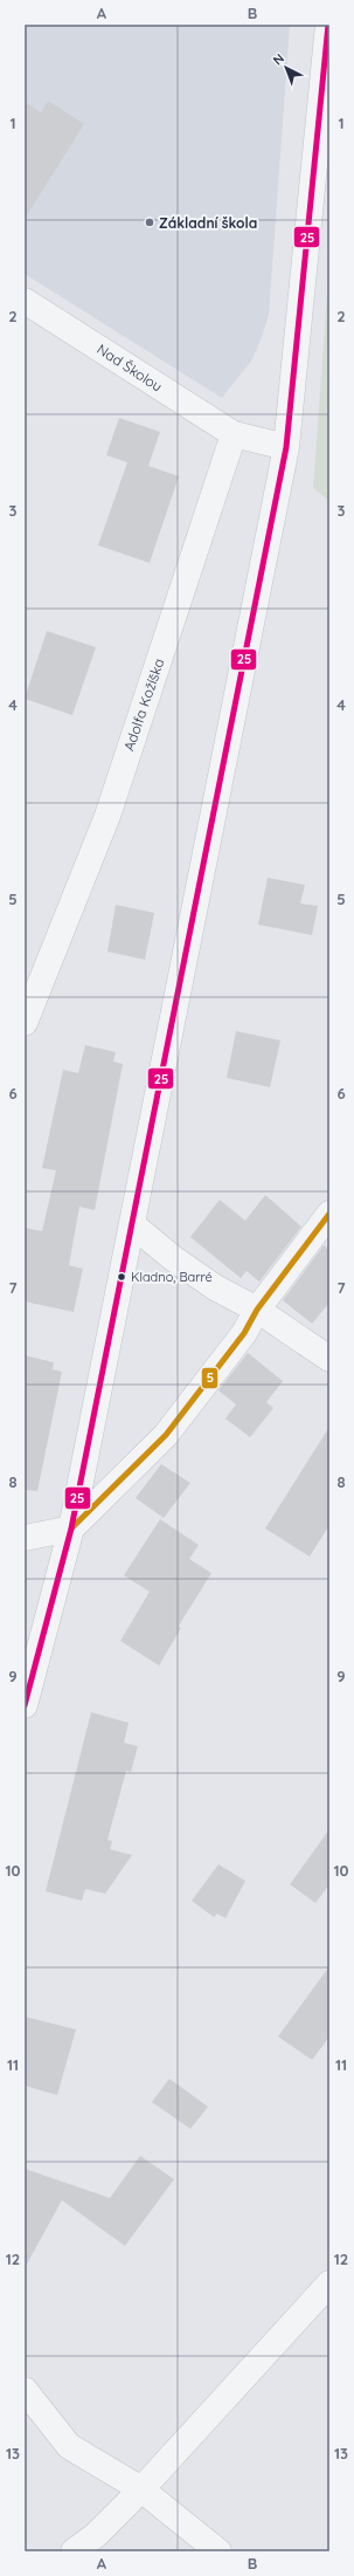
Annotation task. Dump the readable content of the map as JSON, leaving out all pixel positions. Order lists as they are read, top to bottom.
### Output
{
  "streets": {
    "street": ["Nad Školou", "Adolfa Kožíška"]
  },
  "crossings": [
    ["Nad Školou", "Adolfa Kožíška"]
  ],
  "places": ["Základní škola", "Kladno, Barré"],
  "lines": ["transit line 25", "transit line 5"],
  "north": "top left",
  "grid": {
    "columns": ["A", "B"],
    "rows": [
      "1",
      "2",
      "3",
      "4",
      "5",
      "6",
      "7",
      "8",
      "9",
      "10",
      "11",
      "12",
      "13"
    ]
  }
}
